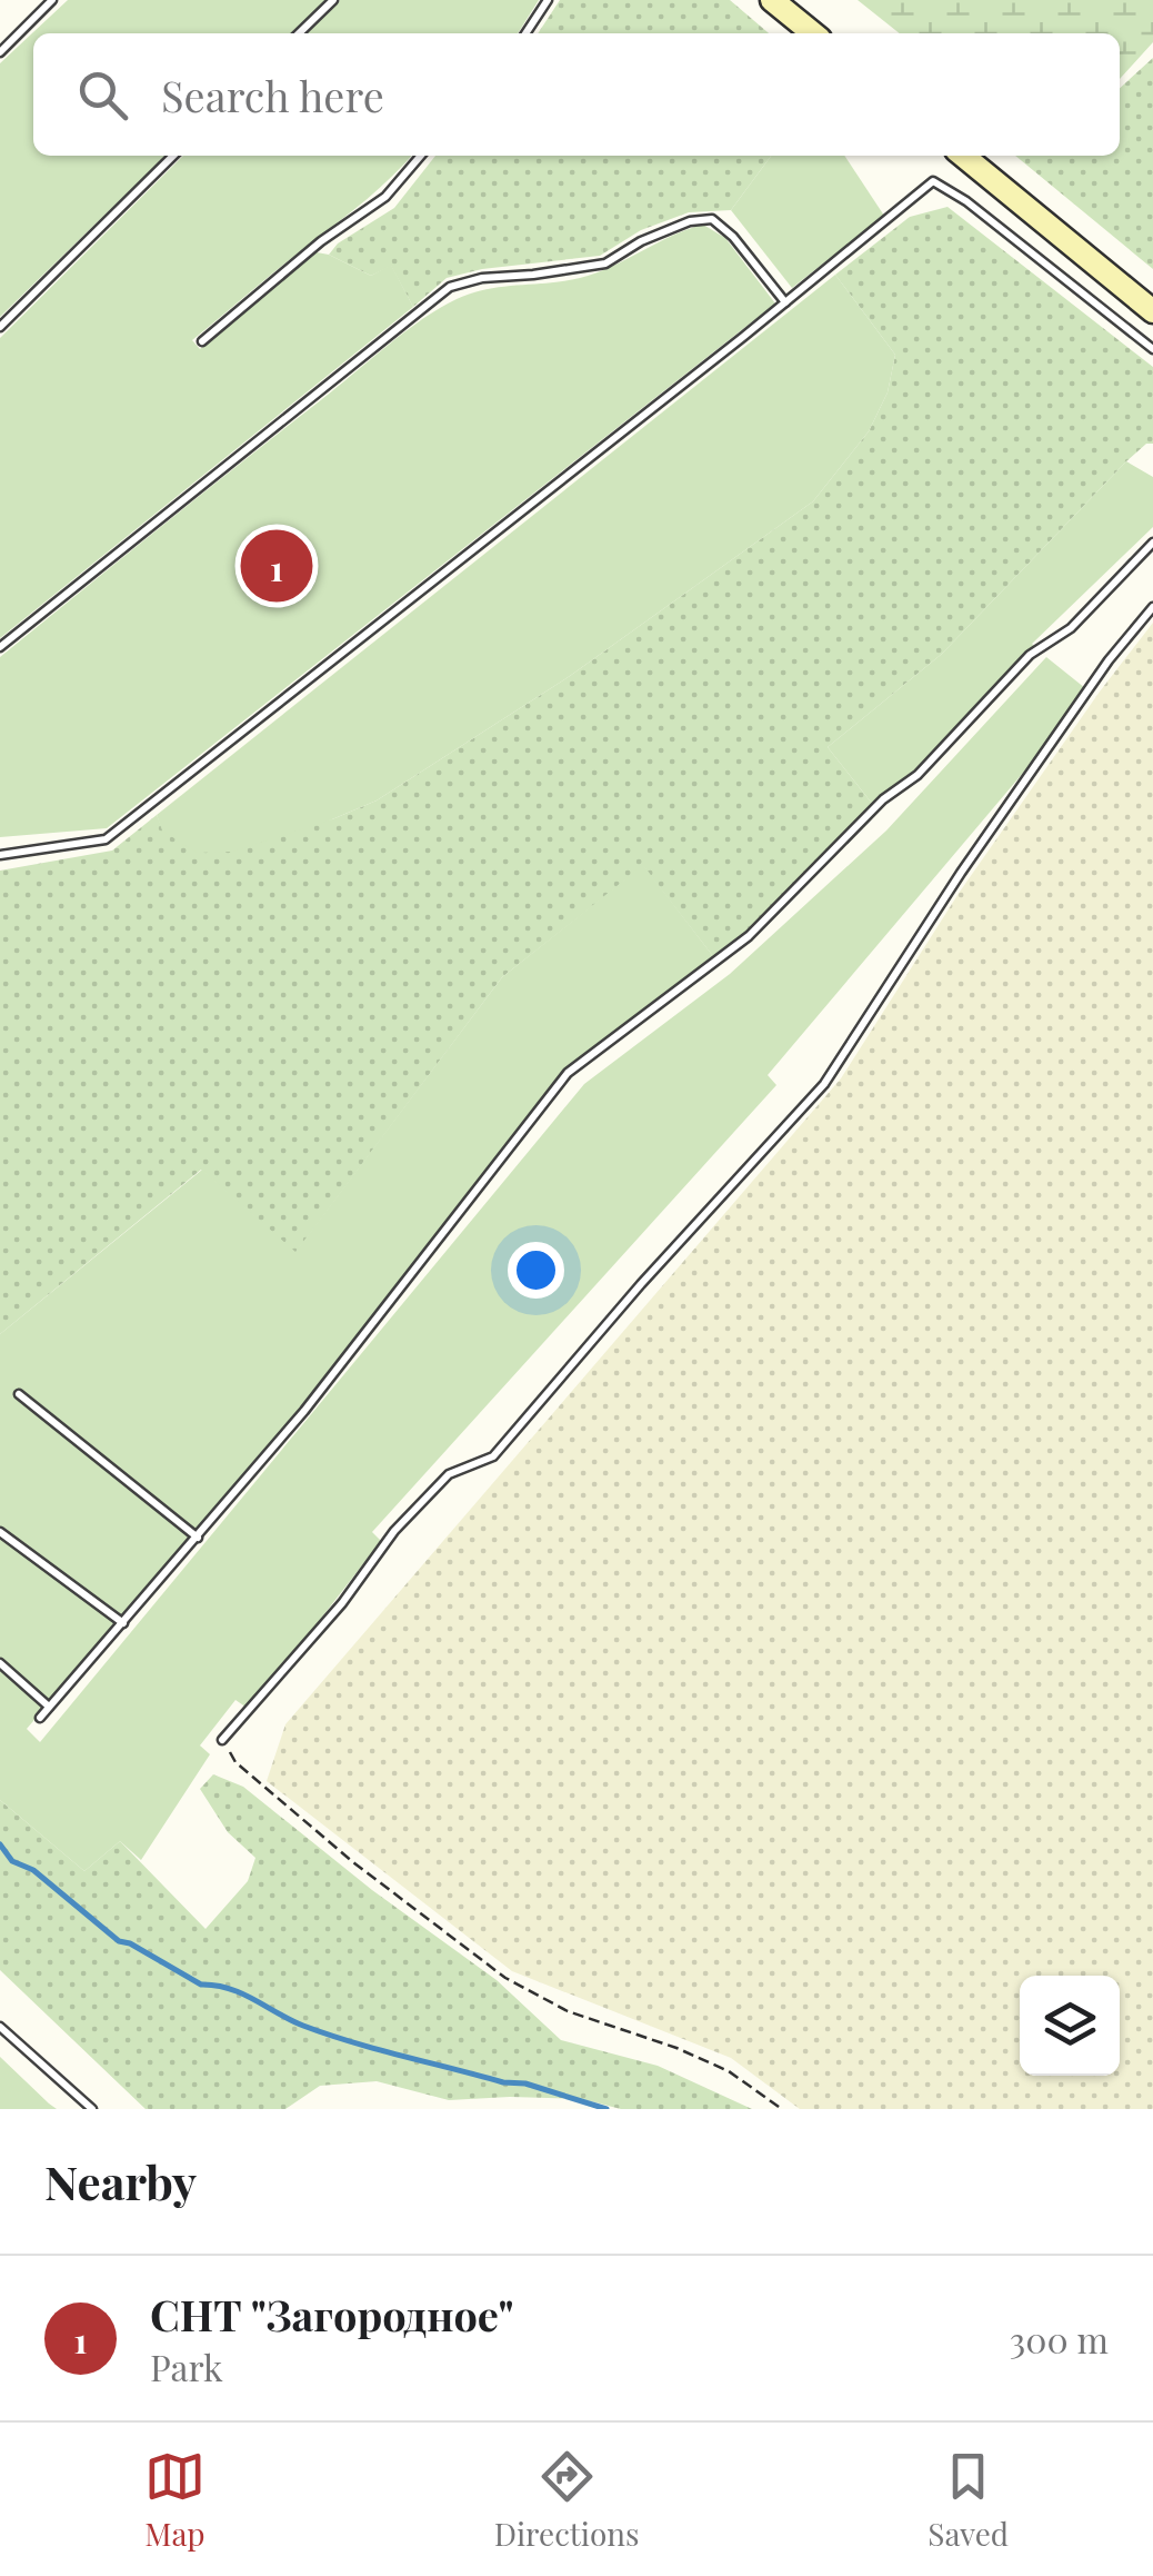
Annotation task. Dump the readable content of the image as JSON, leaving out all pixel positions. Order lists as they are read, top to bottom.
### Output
{
  "page": {
    "search": "Search here",
    "pins": "1",
    "heading": "Nearby",
    "list": [
      {
        "mark": "1",
        "name": "СНТ \"Загородное\"",
        "note": "Park",
        "value": "300 m"
      }
    ],
    "nav": ["Map", "Directions", "Saved"]
  }
}
